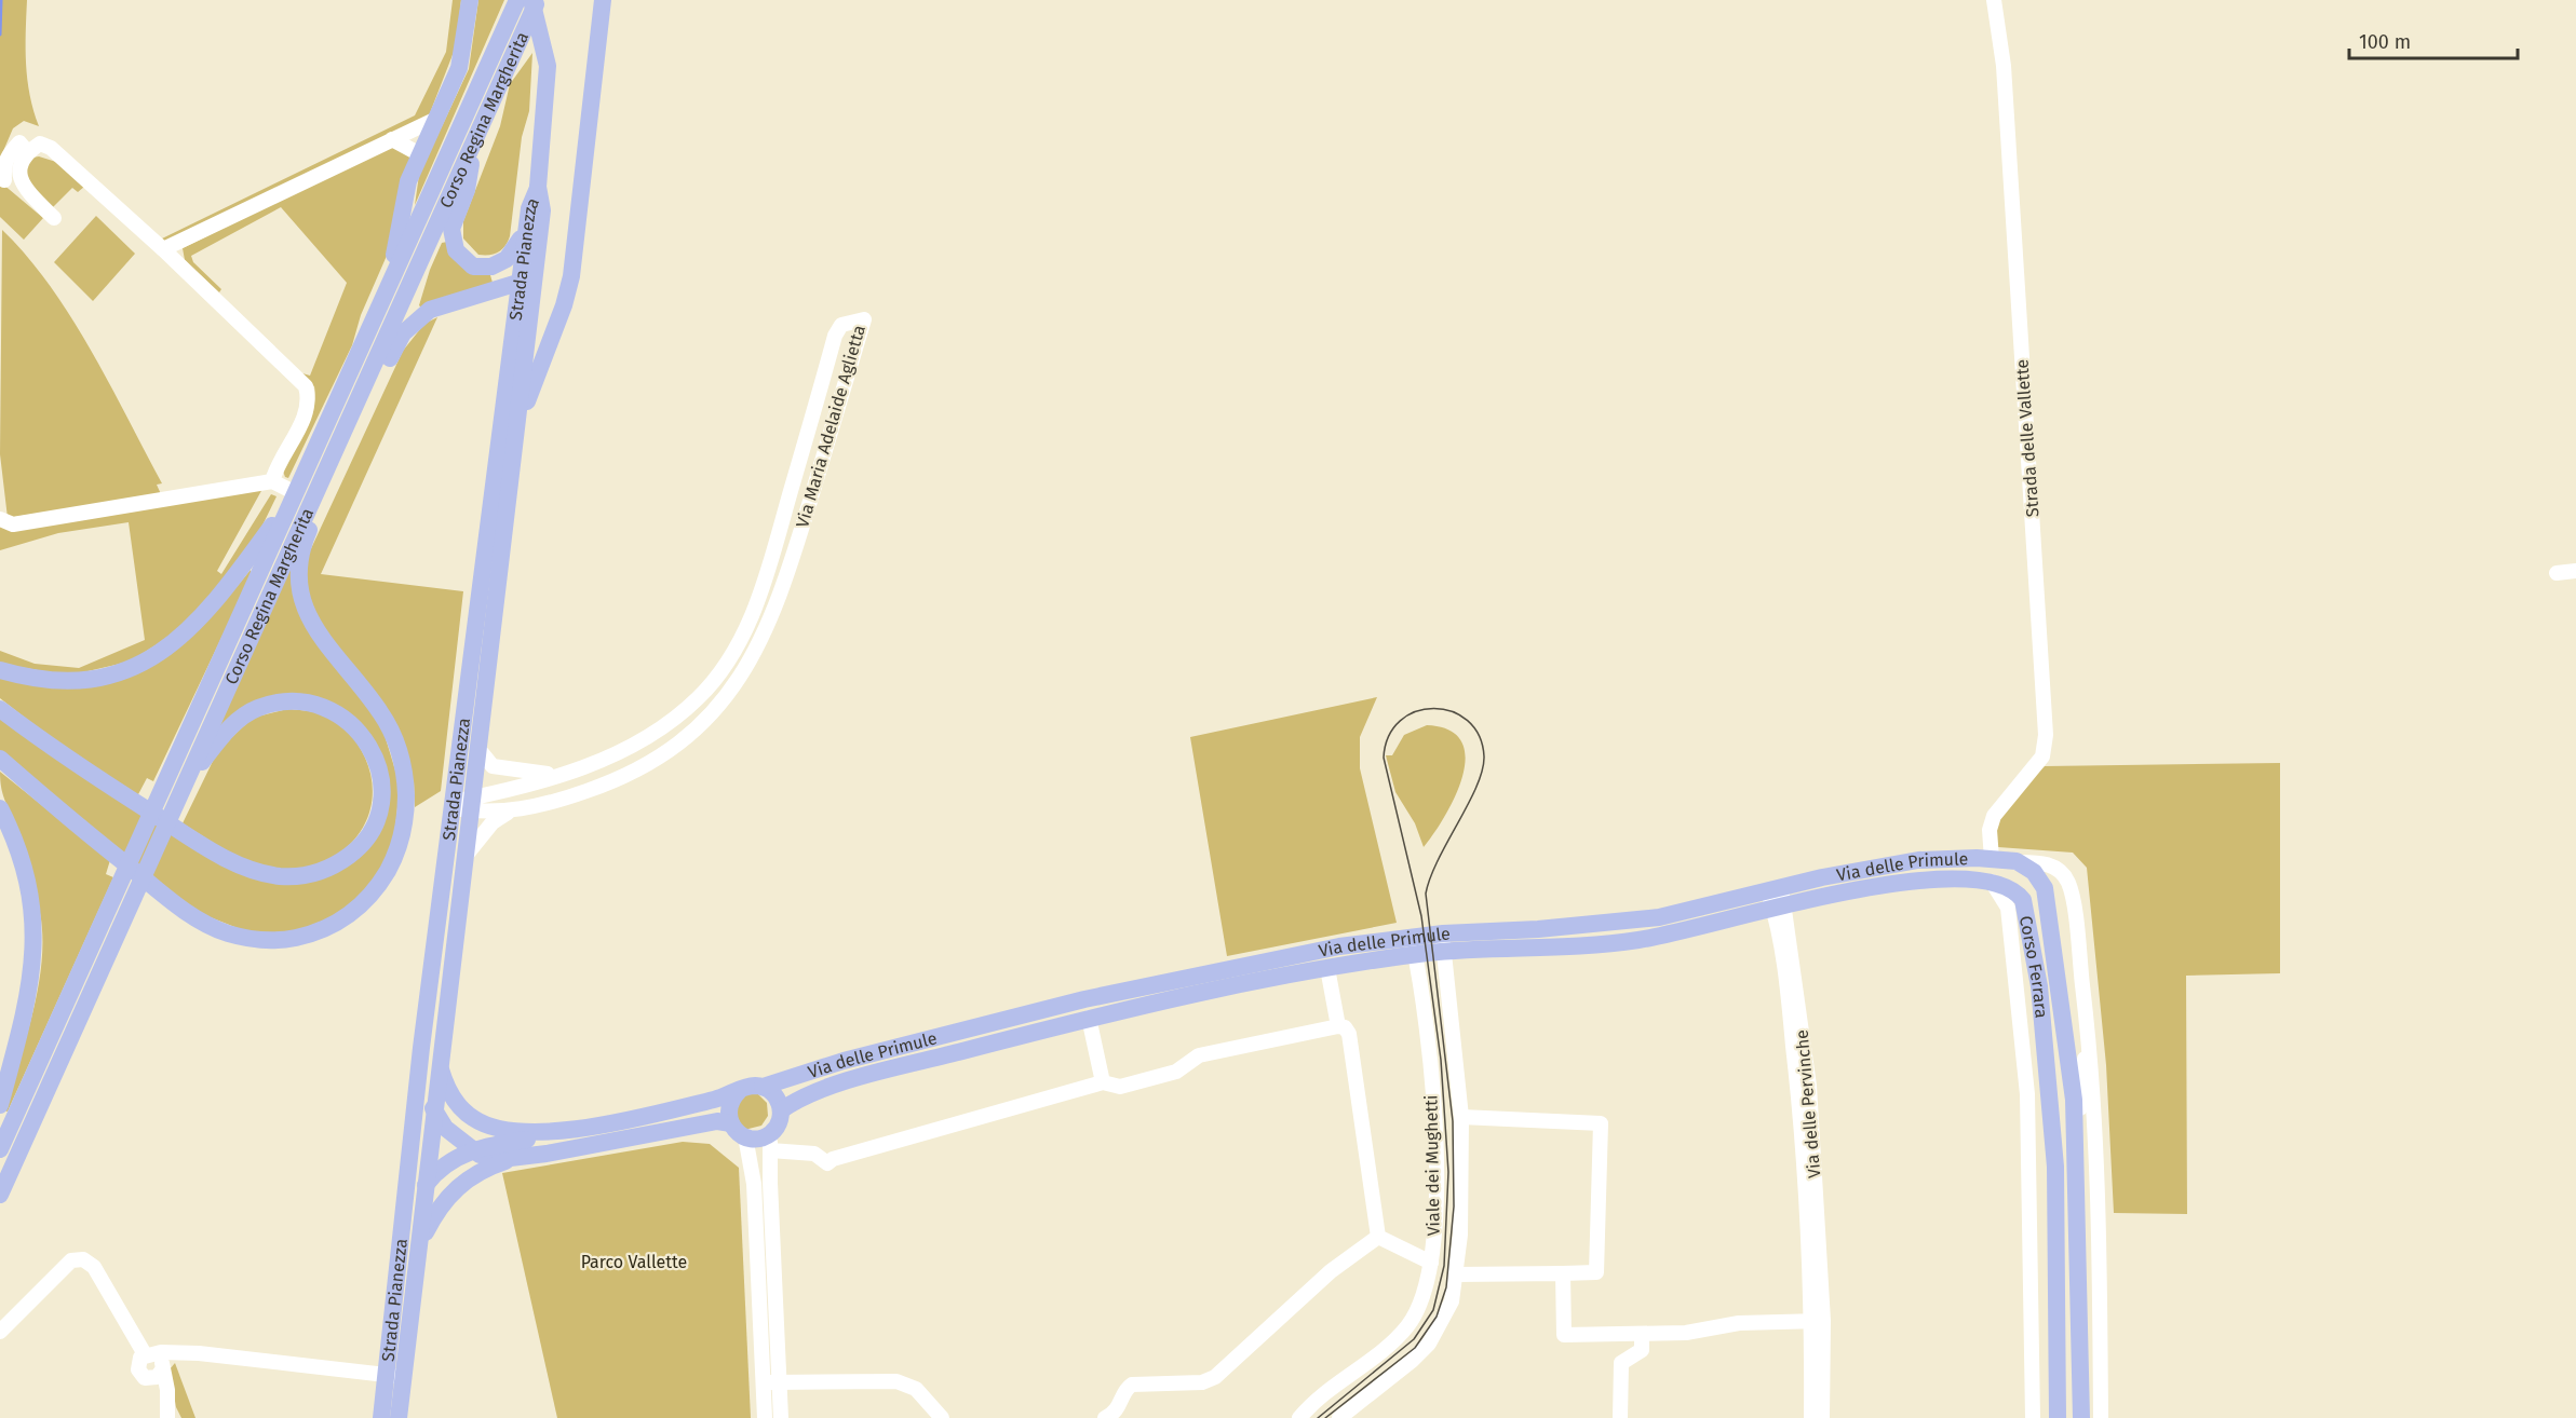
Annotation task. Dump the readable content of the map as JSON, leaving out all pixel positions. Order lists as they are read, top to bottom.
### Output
{
  "streets": {
    "main road": [
      "Corso Regina Margherita",
      "Strada Pianezza",
      "Via delle Primule",
      "Corso Ferrara"
    ],
    "street": [
      "Via Maria Adelaide Aglietta",
      "Strada delle Vallette",
      "Via delle Pervinche",
      "Viale dei Mughetti"
    ]
  },
  "crossings": [
    ["Strada Pianezza", "Via Maria Adelaide Aglietta"],
    ["Strada delle Vallette", "Via delle Primule"],
    ["Via delle Primule", "Corso Ferrara"],
    ["Via delle Primule", "Via delle Pervinche"],
    ["Via delle Primule", "Viale dei Mughetti"]
  ],
  "parks": ["Parco Vallette"],
  "scale_bar": "100 m"
}
